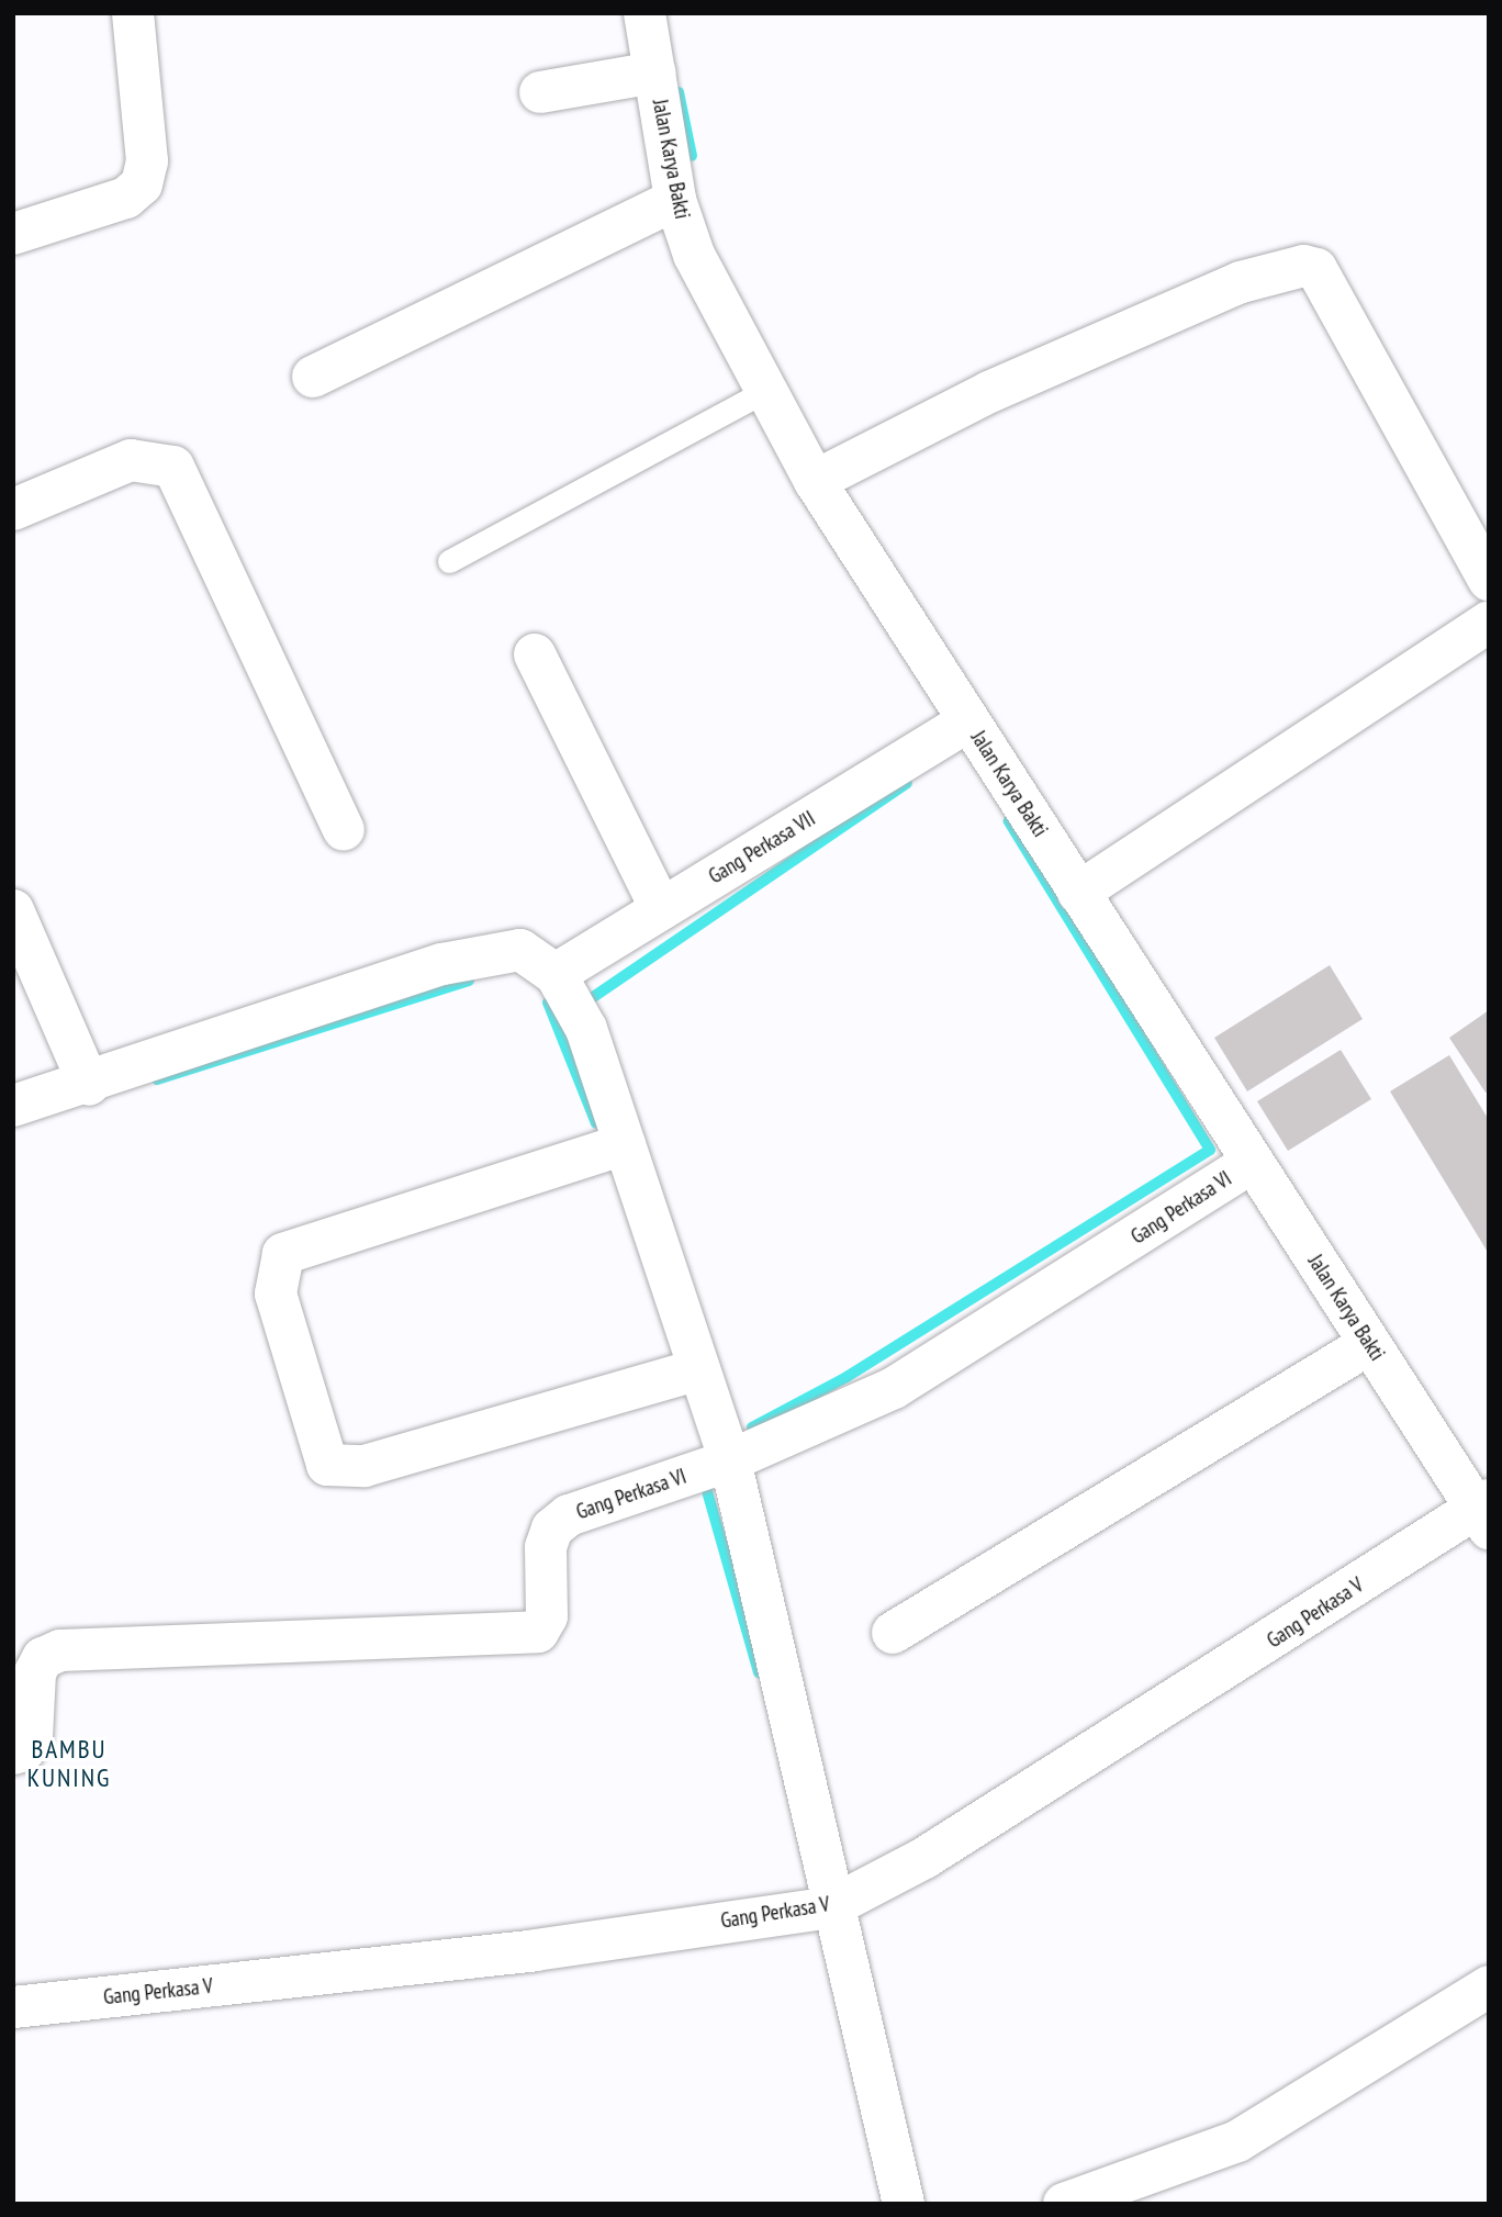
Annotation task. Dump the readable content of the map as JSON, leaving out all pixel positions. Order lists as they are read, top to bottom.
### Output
{
  "streets": {
    "street": [
      "Jalan Karya Bakti",
      "Gang Perkasa VII",
      "Gang Perkasa VI",
      "Gang Perkasa V"
    ]
  },
  "crossings": [
    ["Jalan Karya Bakti", "Gang Perkasa VII"],
    ["Jalan Karya Bakti", "Gang Perkasa VI"],
    ["Jalan Karya Bakti", "Gang Perkasa V"]
  ],
  "districts": ["BAMBU KUNING"]
}
